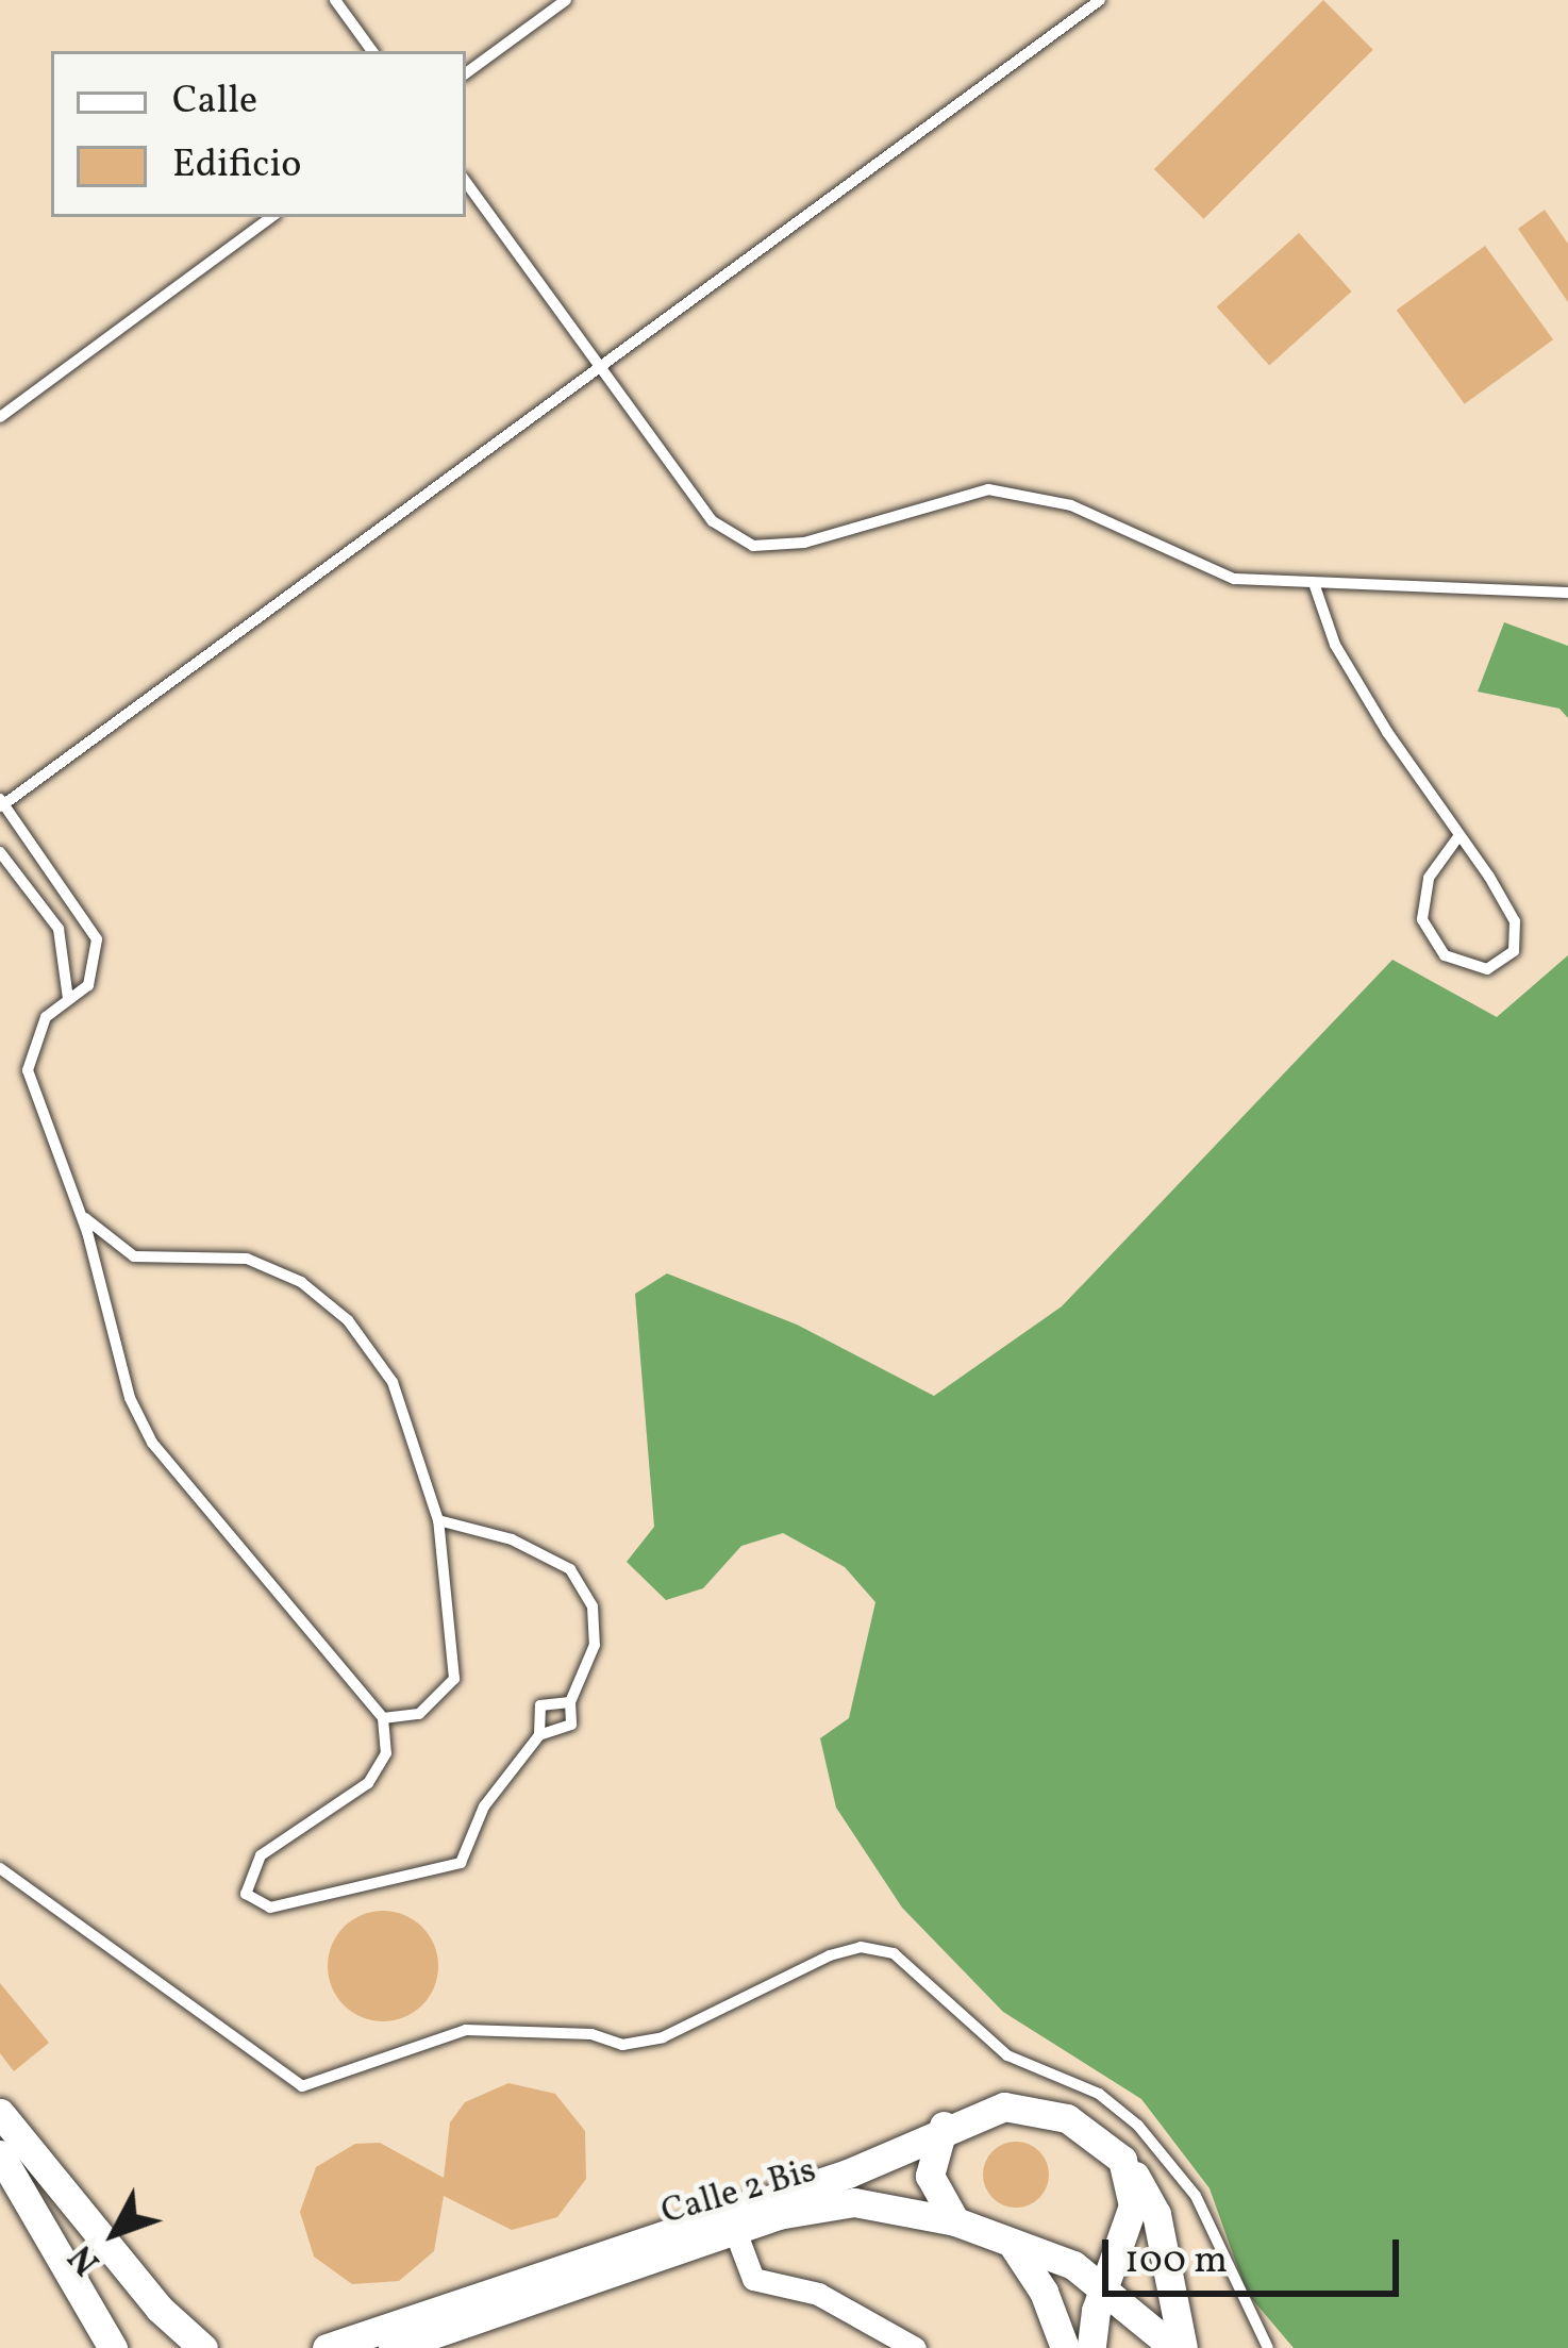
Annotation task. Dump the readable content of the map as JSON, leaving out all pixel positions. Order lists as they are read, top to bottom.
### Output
{
  "streets": {
    "street": ["Calle 2 Bis"]
  },
  "legend": ["Calle", "Edificio"],
  "scale_bar": "100 m",
  "north": "bottom left"
}
